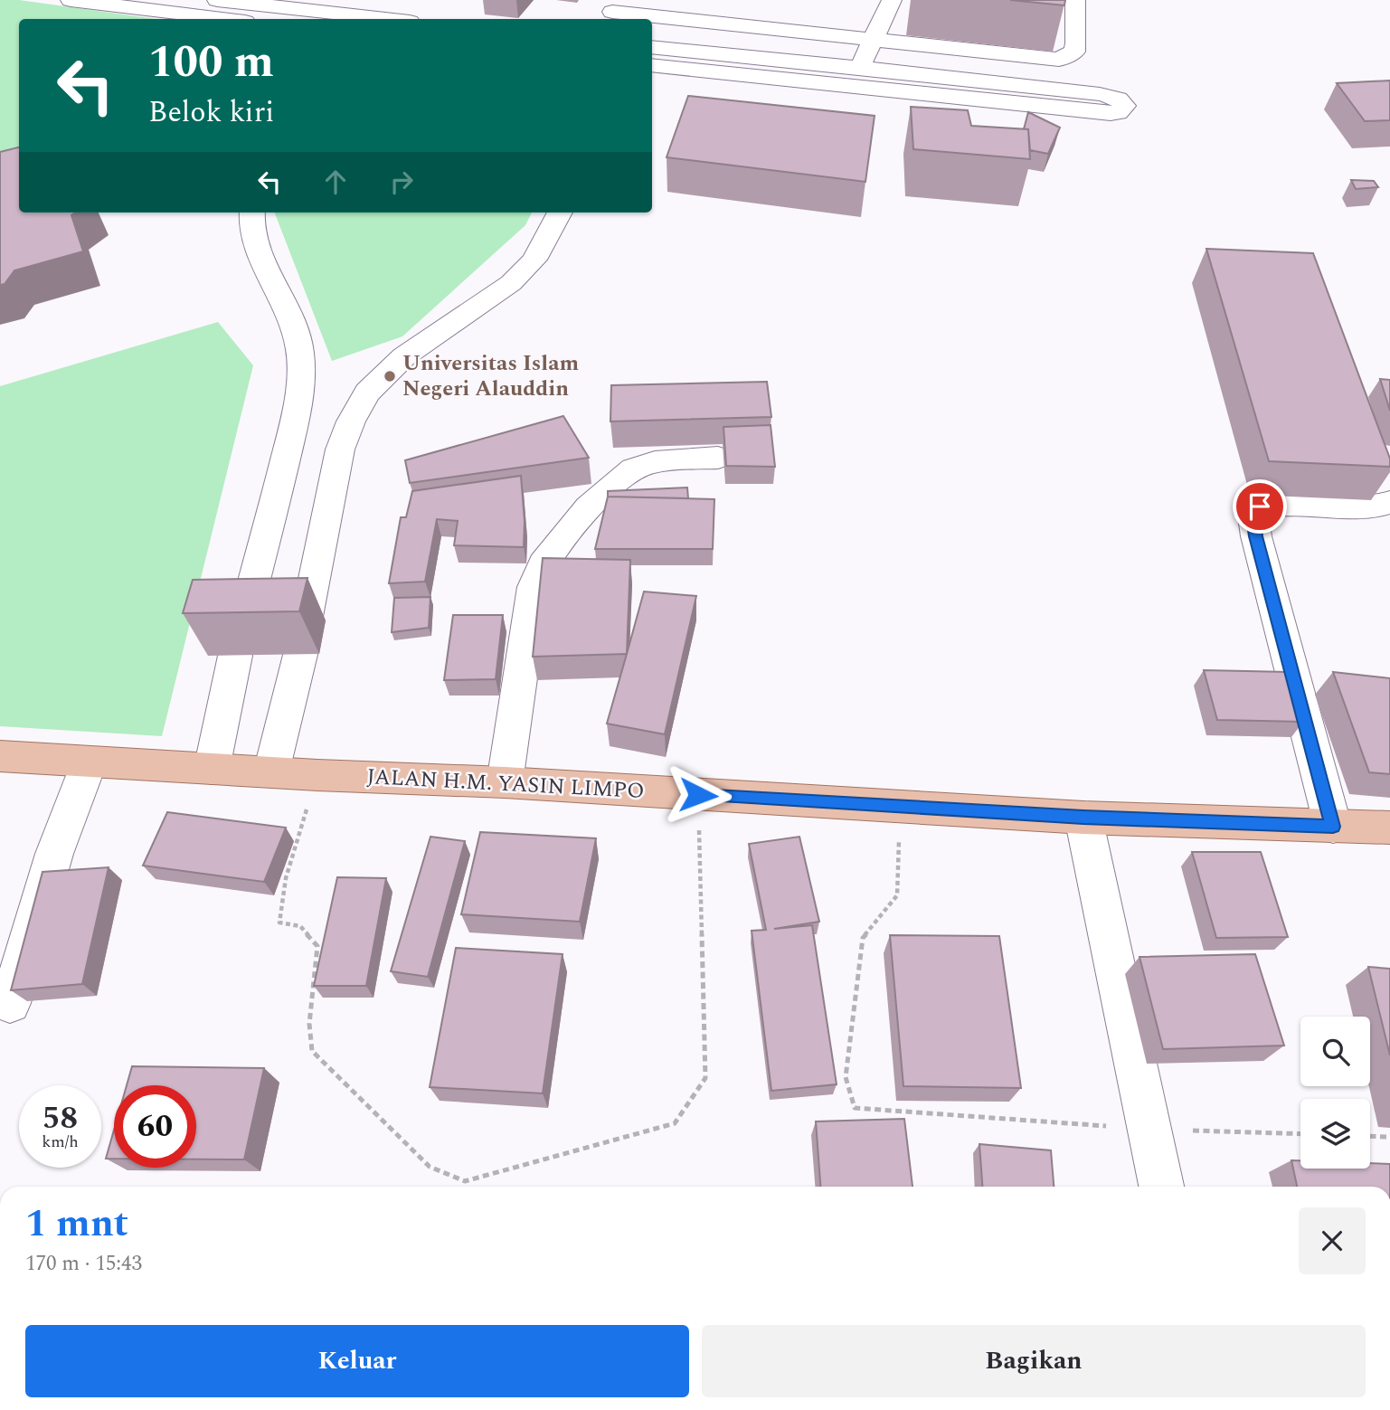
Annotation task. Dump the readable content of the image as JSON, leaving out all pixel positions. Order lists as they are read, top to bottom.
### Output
{
  "streets": {
    "main road": ["JALAN H.M. YASIN LIMPO"]
  },
  "places": ["Universitas Islam Negeri Alauddin"],
  "page": {
    "turn": ["100 m", "Belok kiri"],
    "speed": "58 km/h",
    "limit": "60",
    "heading": ["1 mnt", "170 m · 15:43"],
    "buttons": ["Keluar", "Bagikan"]
  }
}
